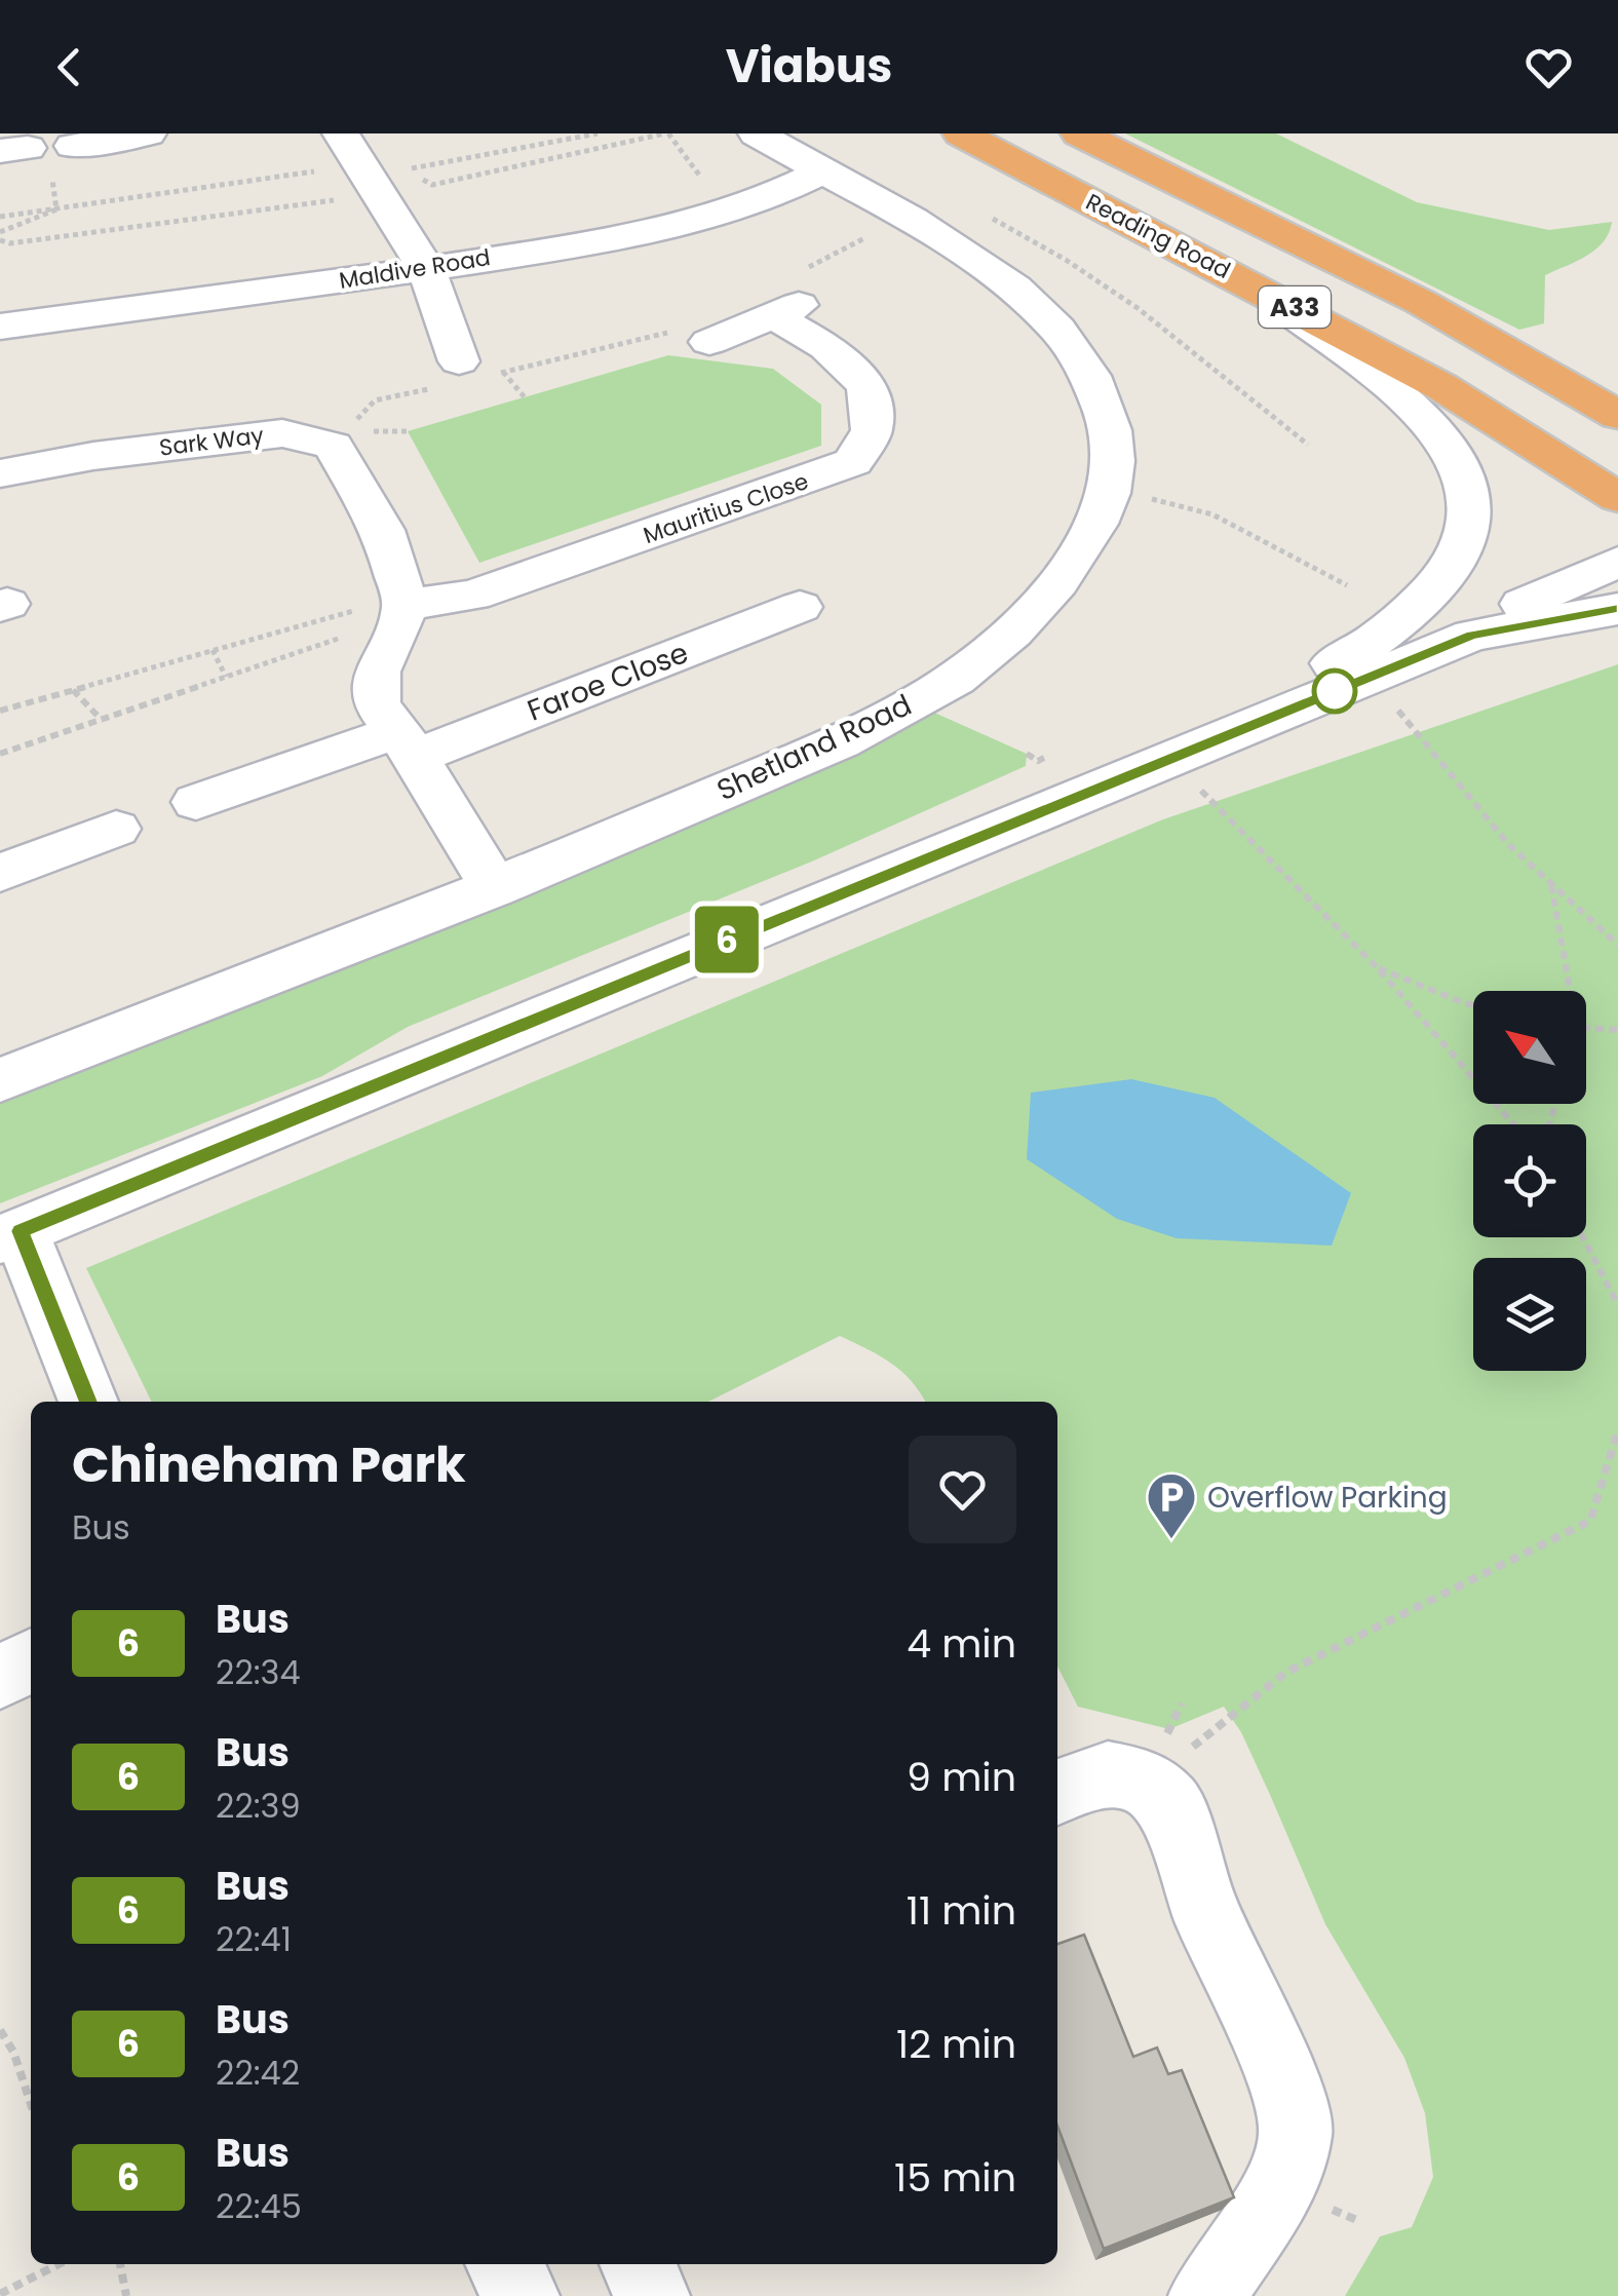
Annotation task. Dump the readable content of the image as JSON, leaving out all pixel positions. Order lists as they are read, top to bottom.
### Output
{
  "streets": {
    "highway": ["Reading Road", "A33"],
    "street": [
      "Maldive Road",
      "Sark Way",
      "Mauritius Close",
      "Faroe Close",
      "Shetland Road"
    ]
  },
  "crossings": [
    ["Maldive Road", "Shetland Road"],
    ["Sark Way", "Mauritius Close"]
  ],
  "places": {
    "parking": ["Overflow Parking"]
  },
  "lines": ["bus line 6"],
  "north": "top left",
  "page": {
    "header": "Viabus",
    "on_map": "6",
    "heading": ["Chineham Park", "Bus"],
    "list": [
      {
        "mark": "6",
        "name": "Bus",
        "note": "22:34",
        "value": "4 min"
      },
      {
        "mark": "6",
        "name": "Bus",
        "note": "22:39",
        "value": "9 min"
      },
      {
        "mark": "6",
        "name": "Bus",
        "note": "22:41",
        "value": "11 min"
      },
      {
        "mark": "6",
        "name": "Bus",
        "note": "22:42",
        "value": "12 min"
      },
      {
        "mark": "6",
        "name": "Bus",
        "note": "22:45",
        "value": "15 min"
      }
    ]
  }
}
